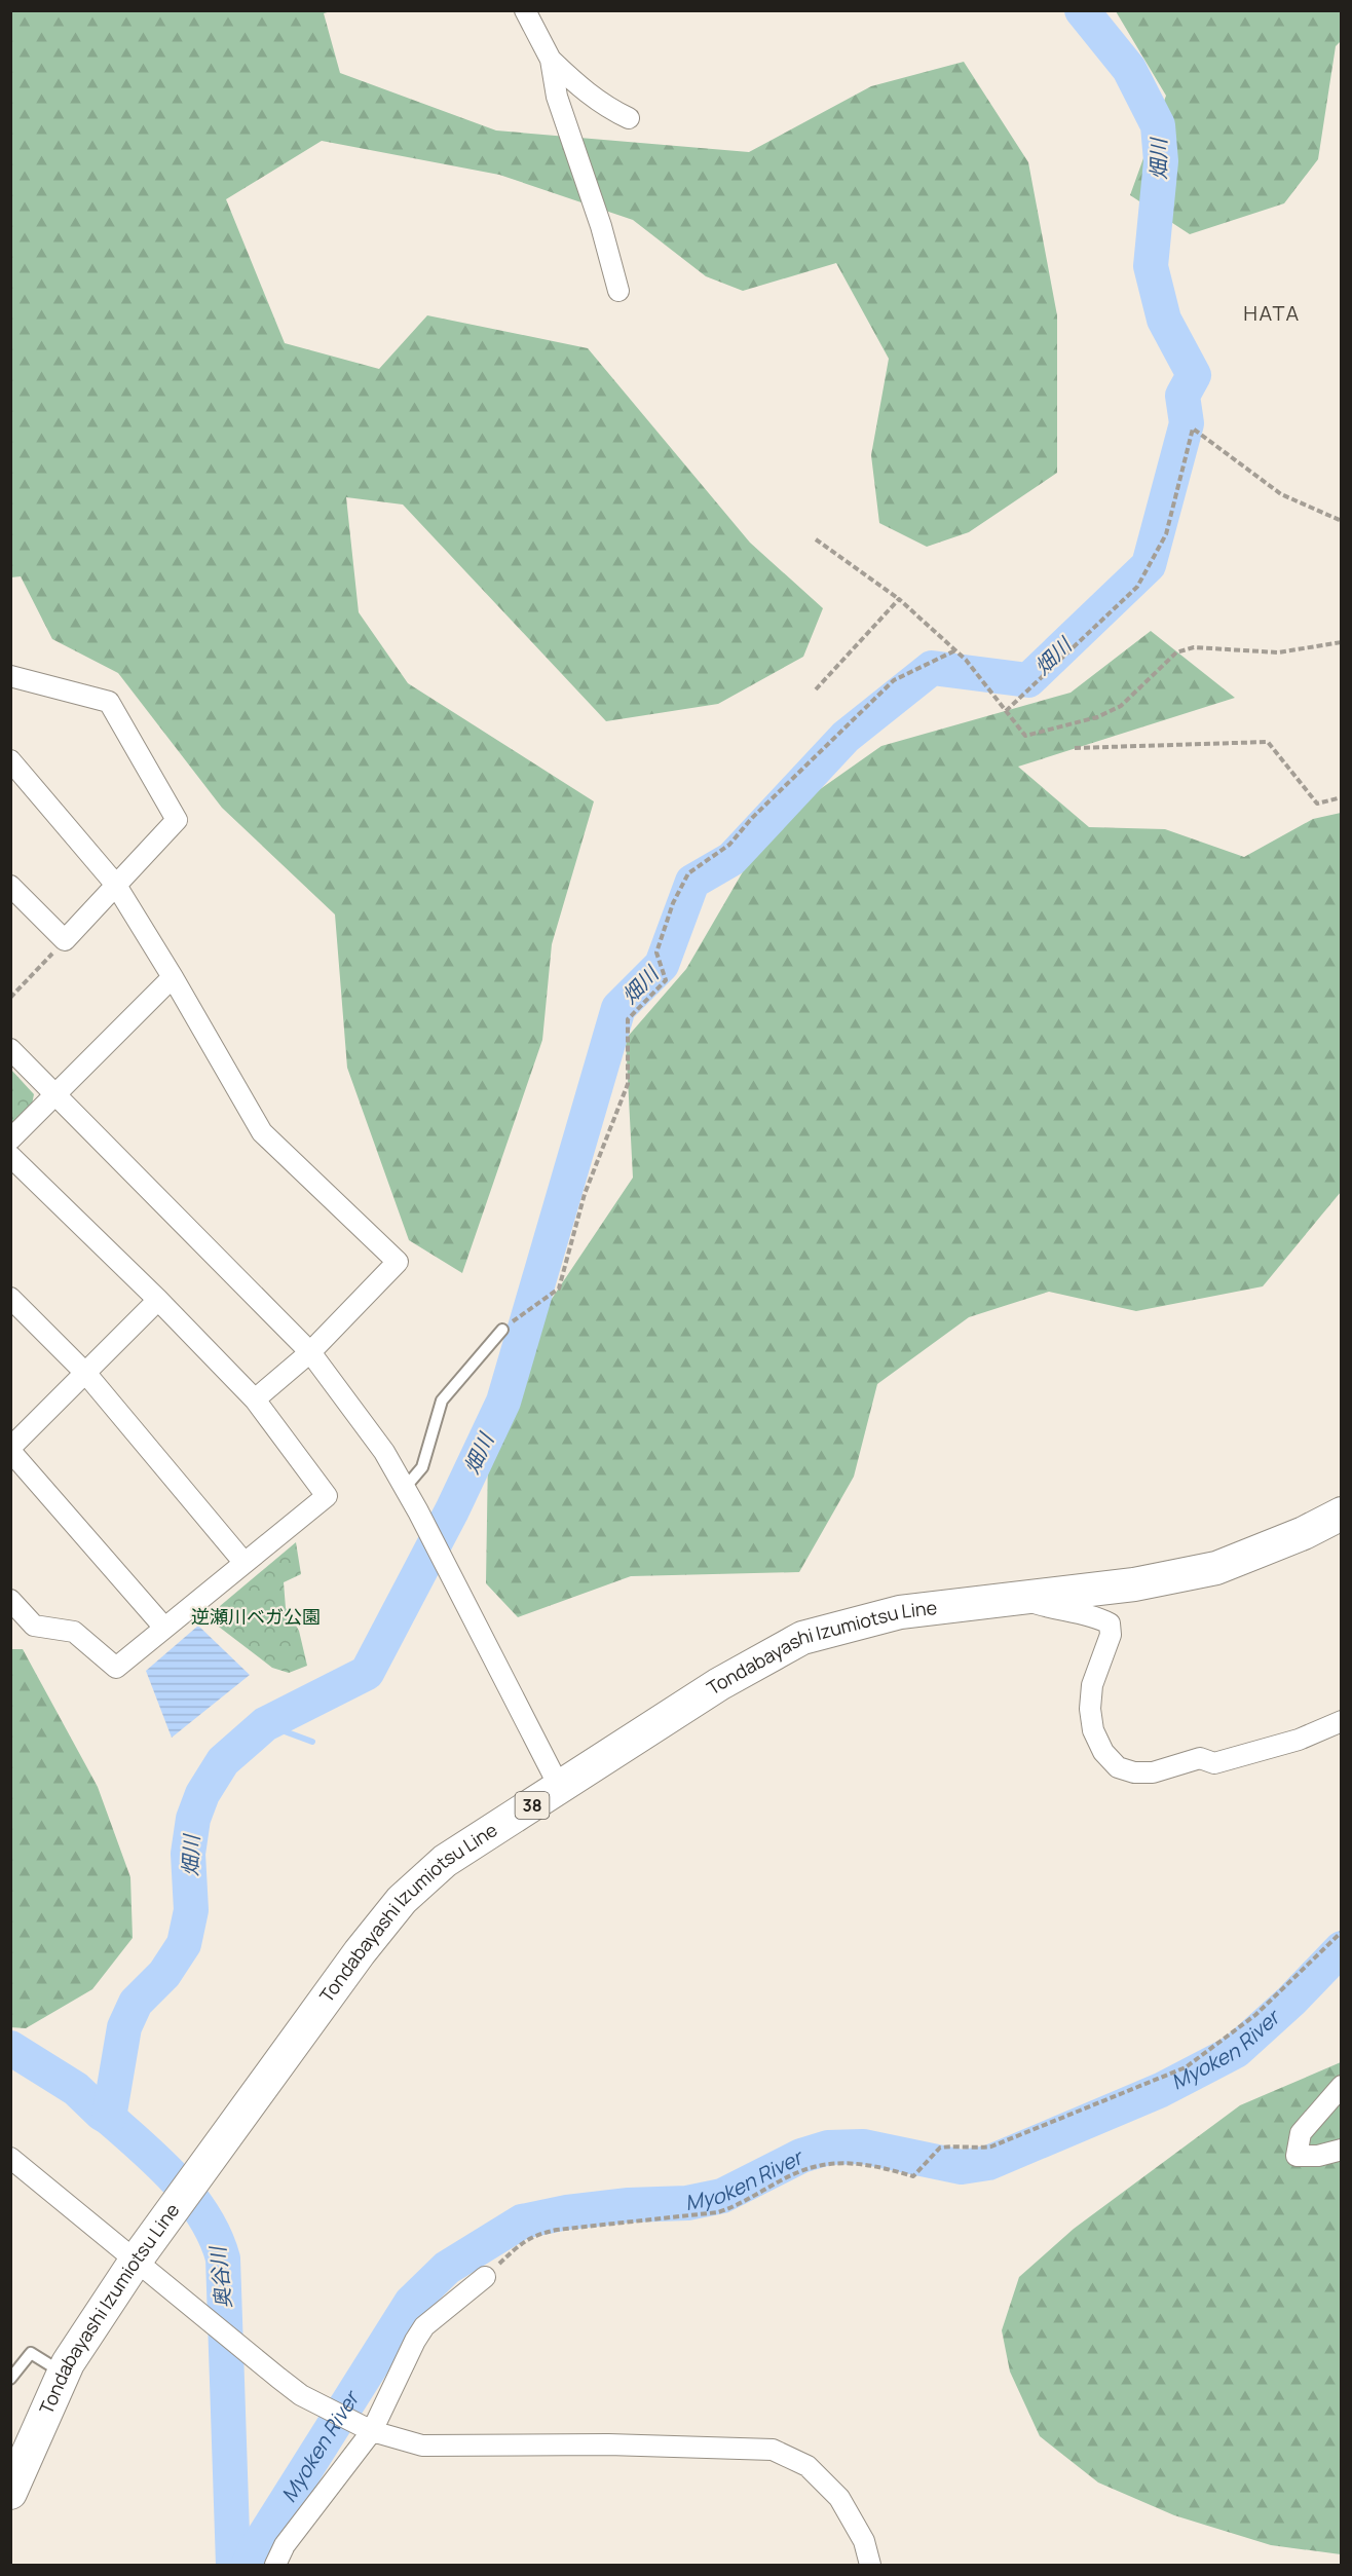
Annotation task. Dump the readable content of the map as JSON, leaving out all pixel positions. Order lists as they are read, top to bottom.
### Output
{
  "streets": {
    "main road": ["Tondabayashi Izumiotsu Line", "38"]
  },
  "districts": ["HATA"],
  "water": ["畑川", "Myoken River", "奥谷川"],
  "parks": ["逆瀬川ベガ公園"]
}
